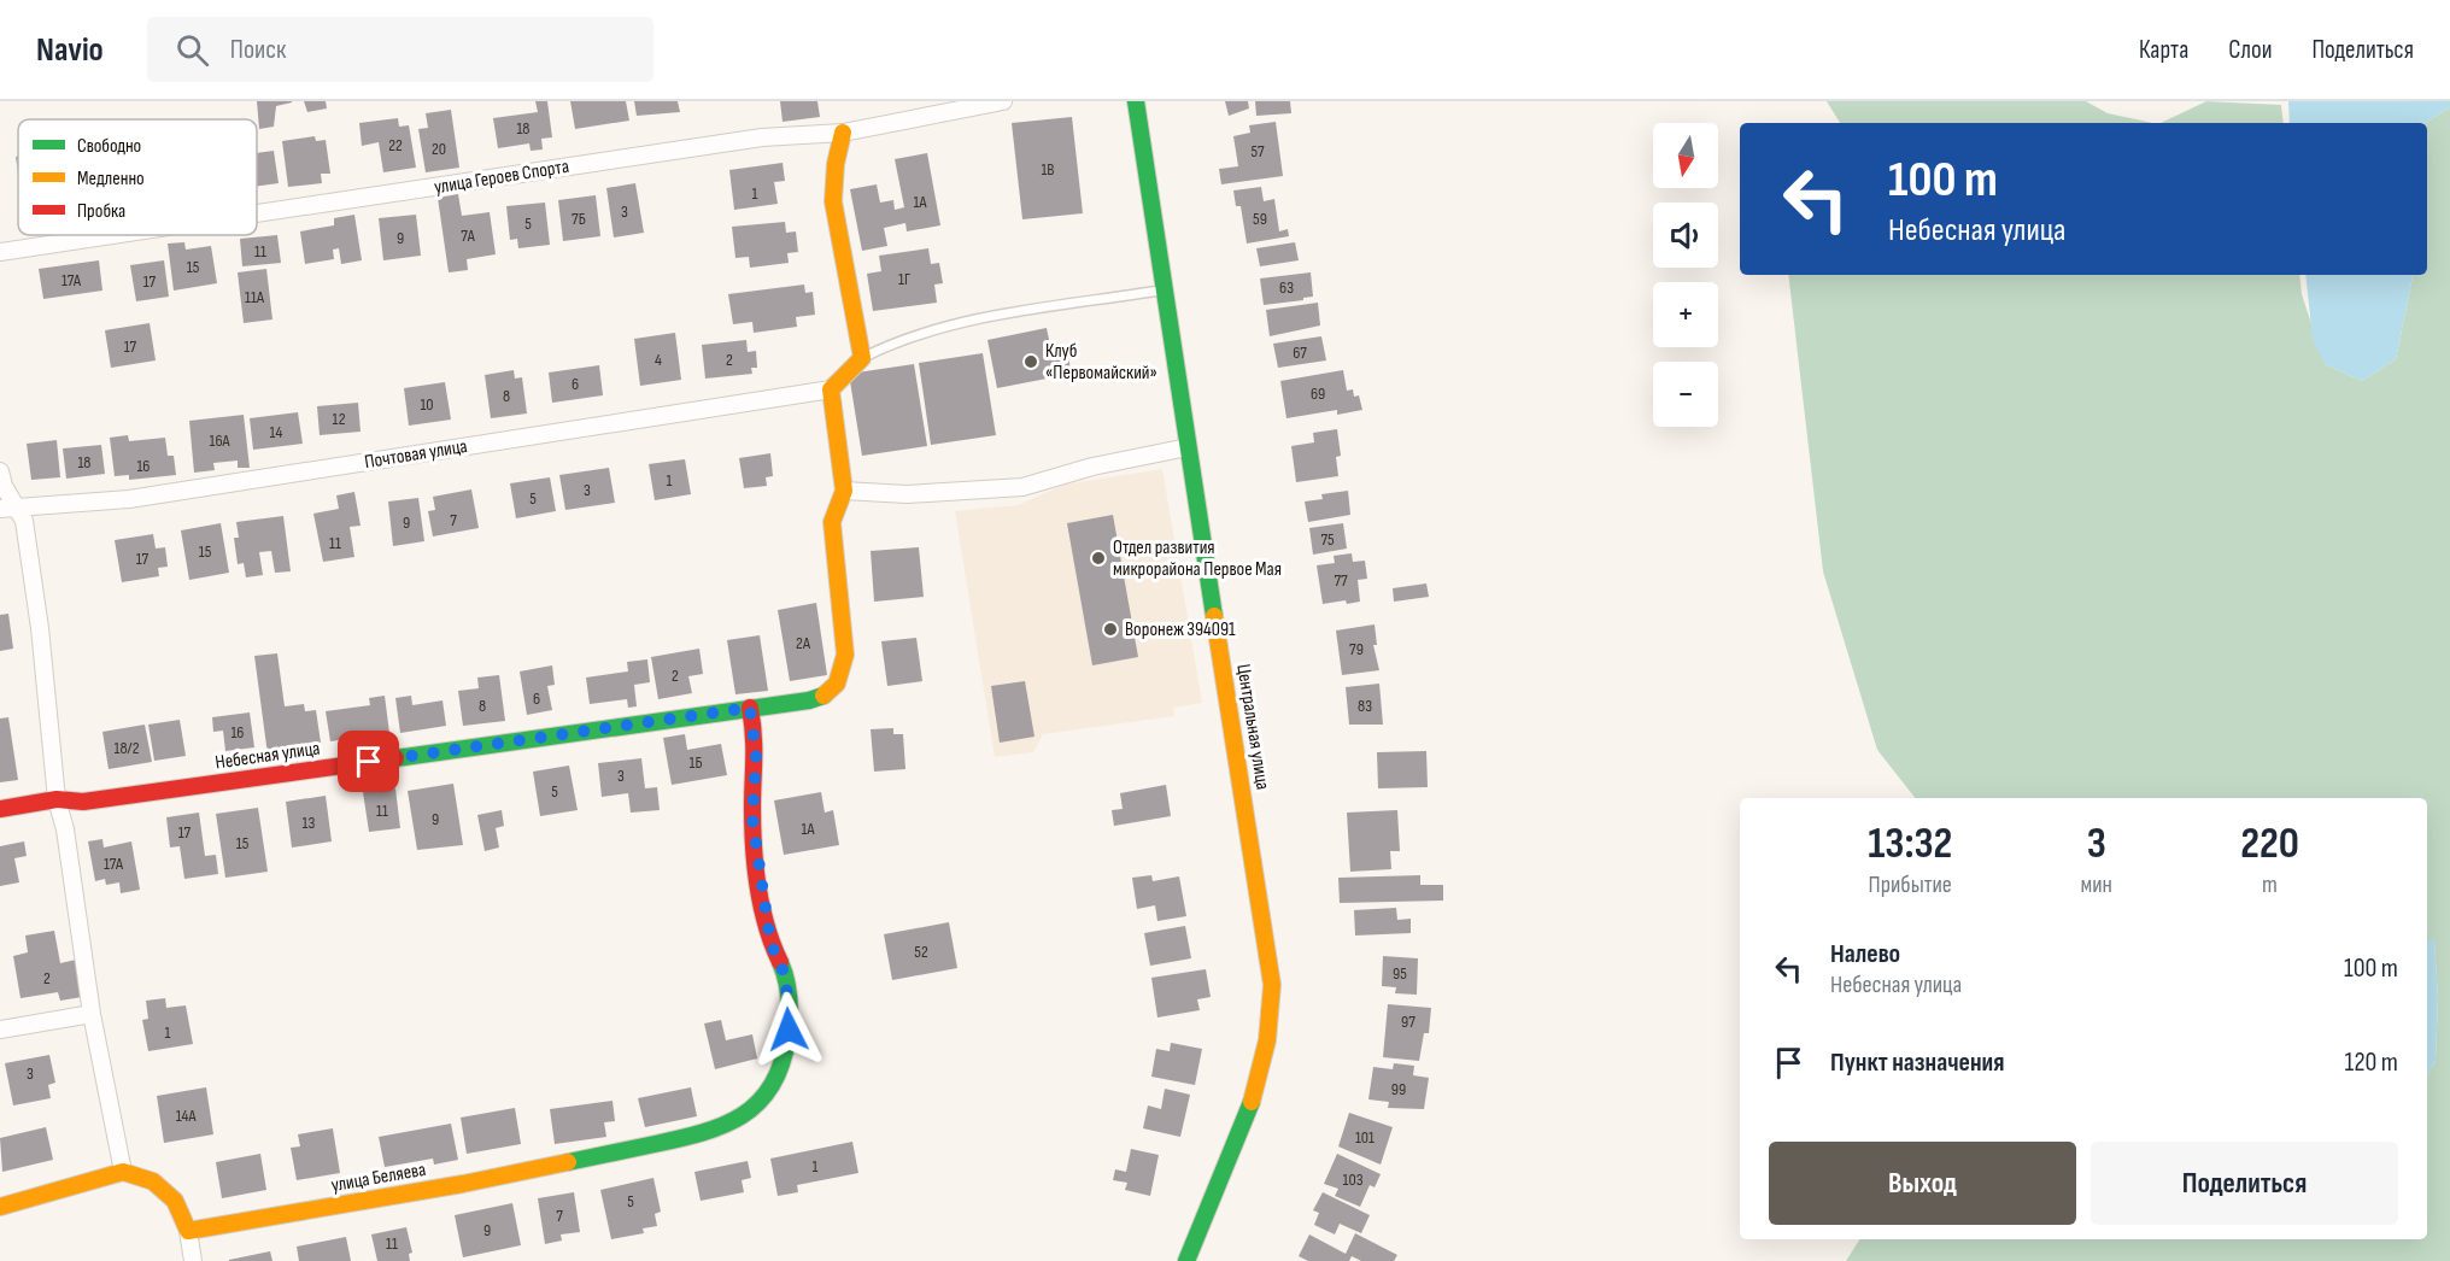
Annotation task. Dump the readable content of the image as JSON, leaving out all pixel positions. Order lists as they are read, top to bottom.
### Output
{
  "streets": {
    "street": [
      "улица Героев Спорта",
      "Почтовая улица",
      "Центральная улица",
      "Небесная улица",
      "улица Беляева"
    ]
  },
  "crossings": [
    ["Небесная улица", "улица Беляева"]
  ],
  "places": ["Клуб «Первомайский»", "Отдел развития микрорайона Первое Мая", "Воронеж 394091"],
  "house_numbers": [
    "18",
    "22",
    "20",
    "57",
    "1В",
    "1",
    "1А",
    "3",
    "7Б",
    "59",
    "5",
    "7А",
    "9",
    "11",
    "15",
    "1Г",
    "17А",
    "17",
    "63",
    "11А",
    "17",
    "67",
    "4",
    "2",
    "6",
    "69",
    "8",
    "10",
    "12",
    "14",
    "16А",
    "18",
    "16",
    "1",
    "3",
    "5",
    "7",
    "9",
    "75",
    "11",
    "15",
    "17",
    "77",
    "2А",
    "79",
    "2",
    "6",
    "8",
    "83",
    "16",
    "18/2",
    "1Б",
    "3",
    "5",
    "11",
    "9",
    "13",
    "1А",
    "17",
    "15",
    "17А",
    "52",
    "95",
    "2",
    "97",
    "1",
    "3",
    "99",
    "14А",
    "101",
    "1",
    "103",
    "5",
    "7",
    "9",
    "11"
  ],
  "legend": ["Свободно", "Медленно", "Пробка"],
  "north": "bottom",
  "page": {
    "header": "Navio",
    "search": "Поиск",
    "nav": ["Карта", "Слои", "Поделиться"],
    "map_buttons": ["+", "−"],
    "turn": ["100 m", "Небесная улица"],
    "eta": [
      "13:32",
      "Прибытие",
      "3",
      "мин",
      "220",
      "m"
    ],
    "list": [
      {
        "name": "Налево",
        "note": "Небесная улица",
        "value": "100 m"
      },
      {
        "name": "Пункт назначения",
        "value": "120 m"
      }
    ],
    "buttons": ["Выход", "Поделиться"]
  }
}
